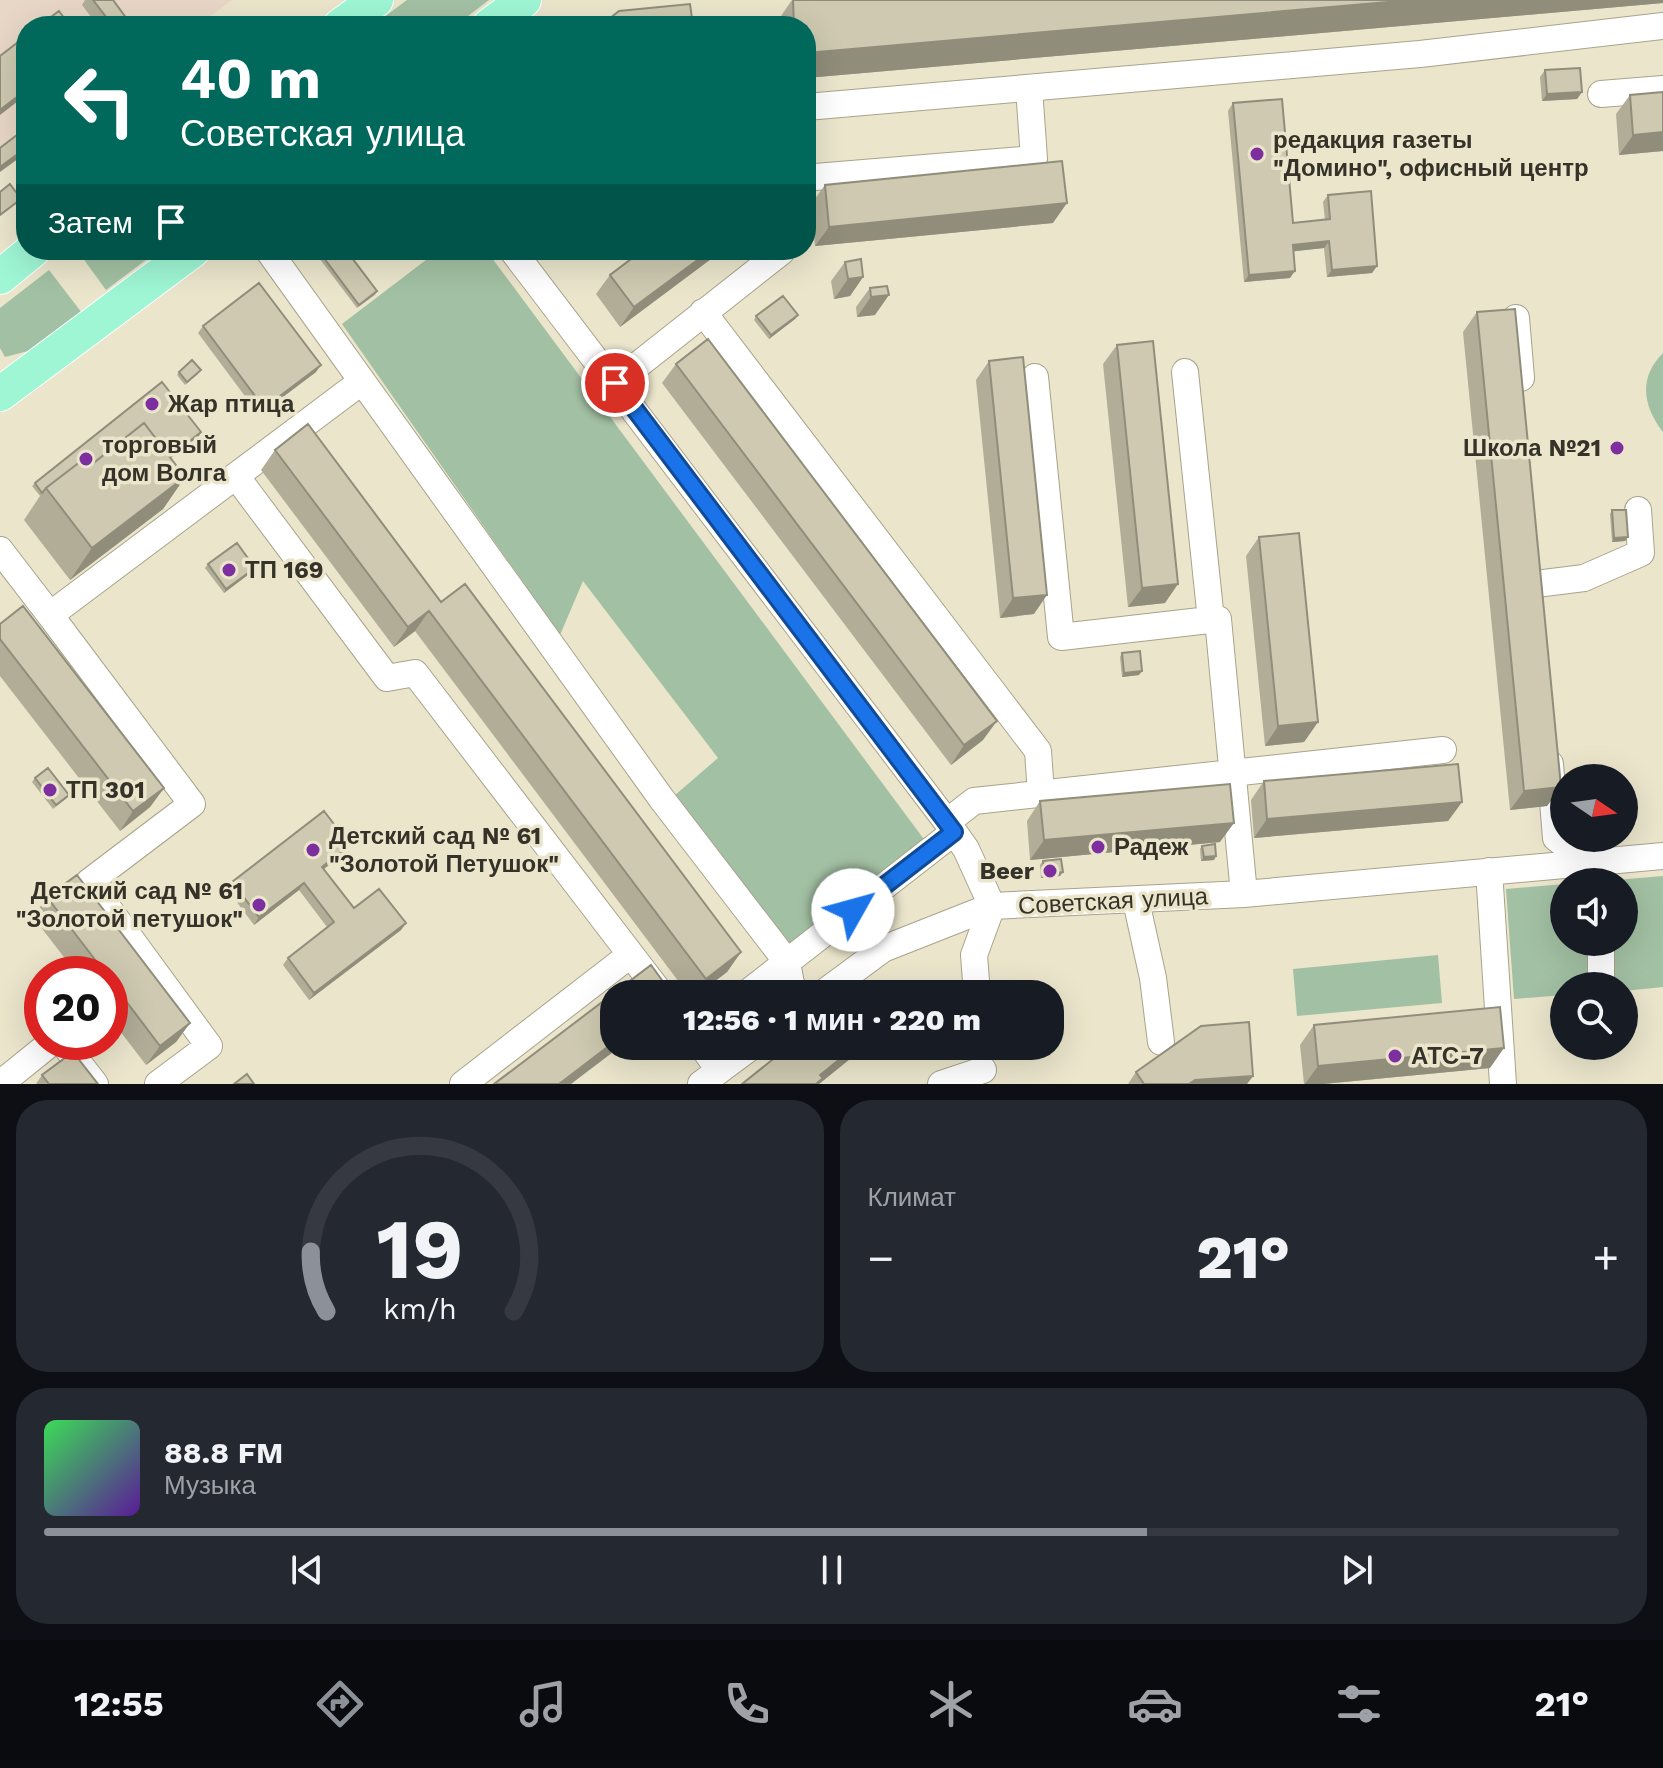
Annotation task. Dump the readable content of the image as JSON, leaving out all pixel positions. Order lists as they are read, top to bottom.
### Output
{
  "streets": {
    "street": ["Советская улица"]
  },
  "places": [
    "редакция газеты \"Домино\", офисный центр",
    "Жар птица",
    "Школа №21",
    "торговый дом Волга",
    "ТП 169",
    "ТП 301",
    "Радеж",
    "Детский сад № 61 \"Золотой Петушок\"",
    "Beer",
    "Детский сад № 61 \"Золотой петушок\"",
    "АТС-7"
  ],
  "north": "right",
  "page": {
    "turn": ["40 m", "Советская улица"],
    "then": "Затем",
    "limit": "20",
    "trip": "12:56 · 1 мин · 220 m",
    "tile": "Климат",
    "heat": ["−", "21°", "+"],
    "song": ["88.8 FM", "Музыка"],
    "tabs": ["12:55", "21°"],
    "gauge": ["19", "km/h"]
  }
}
